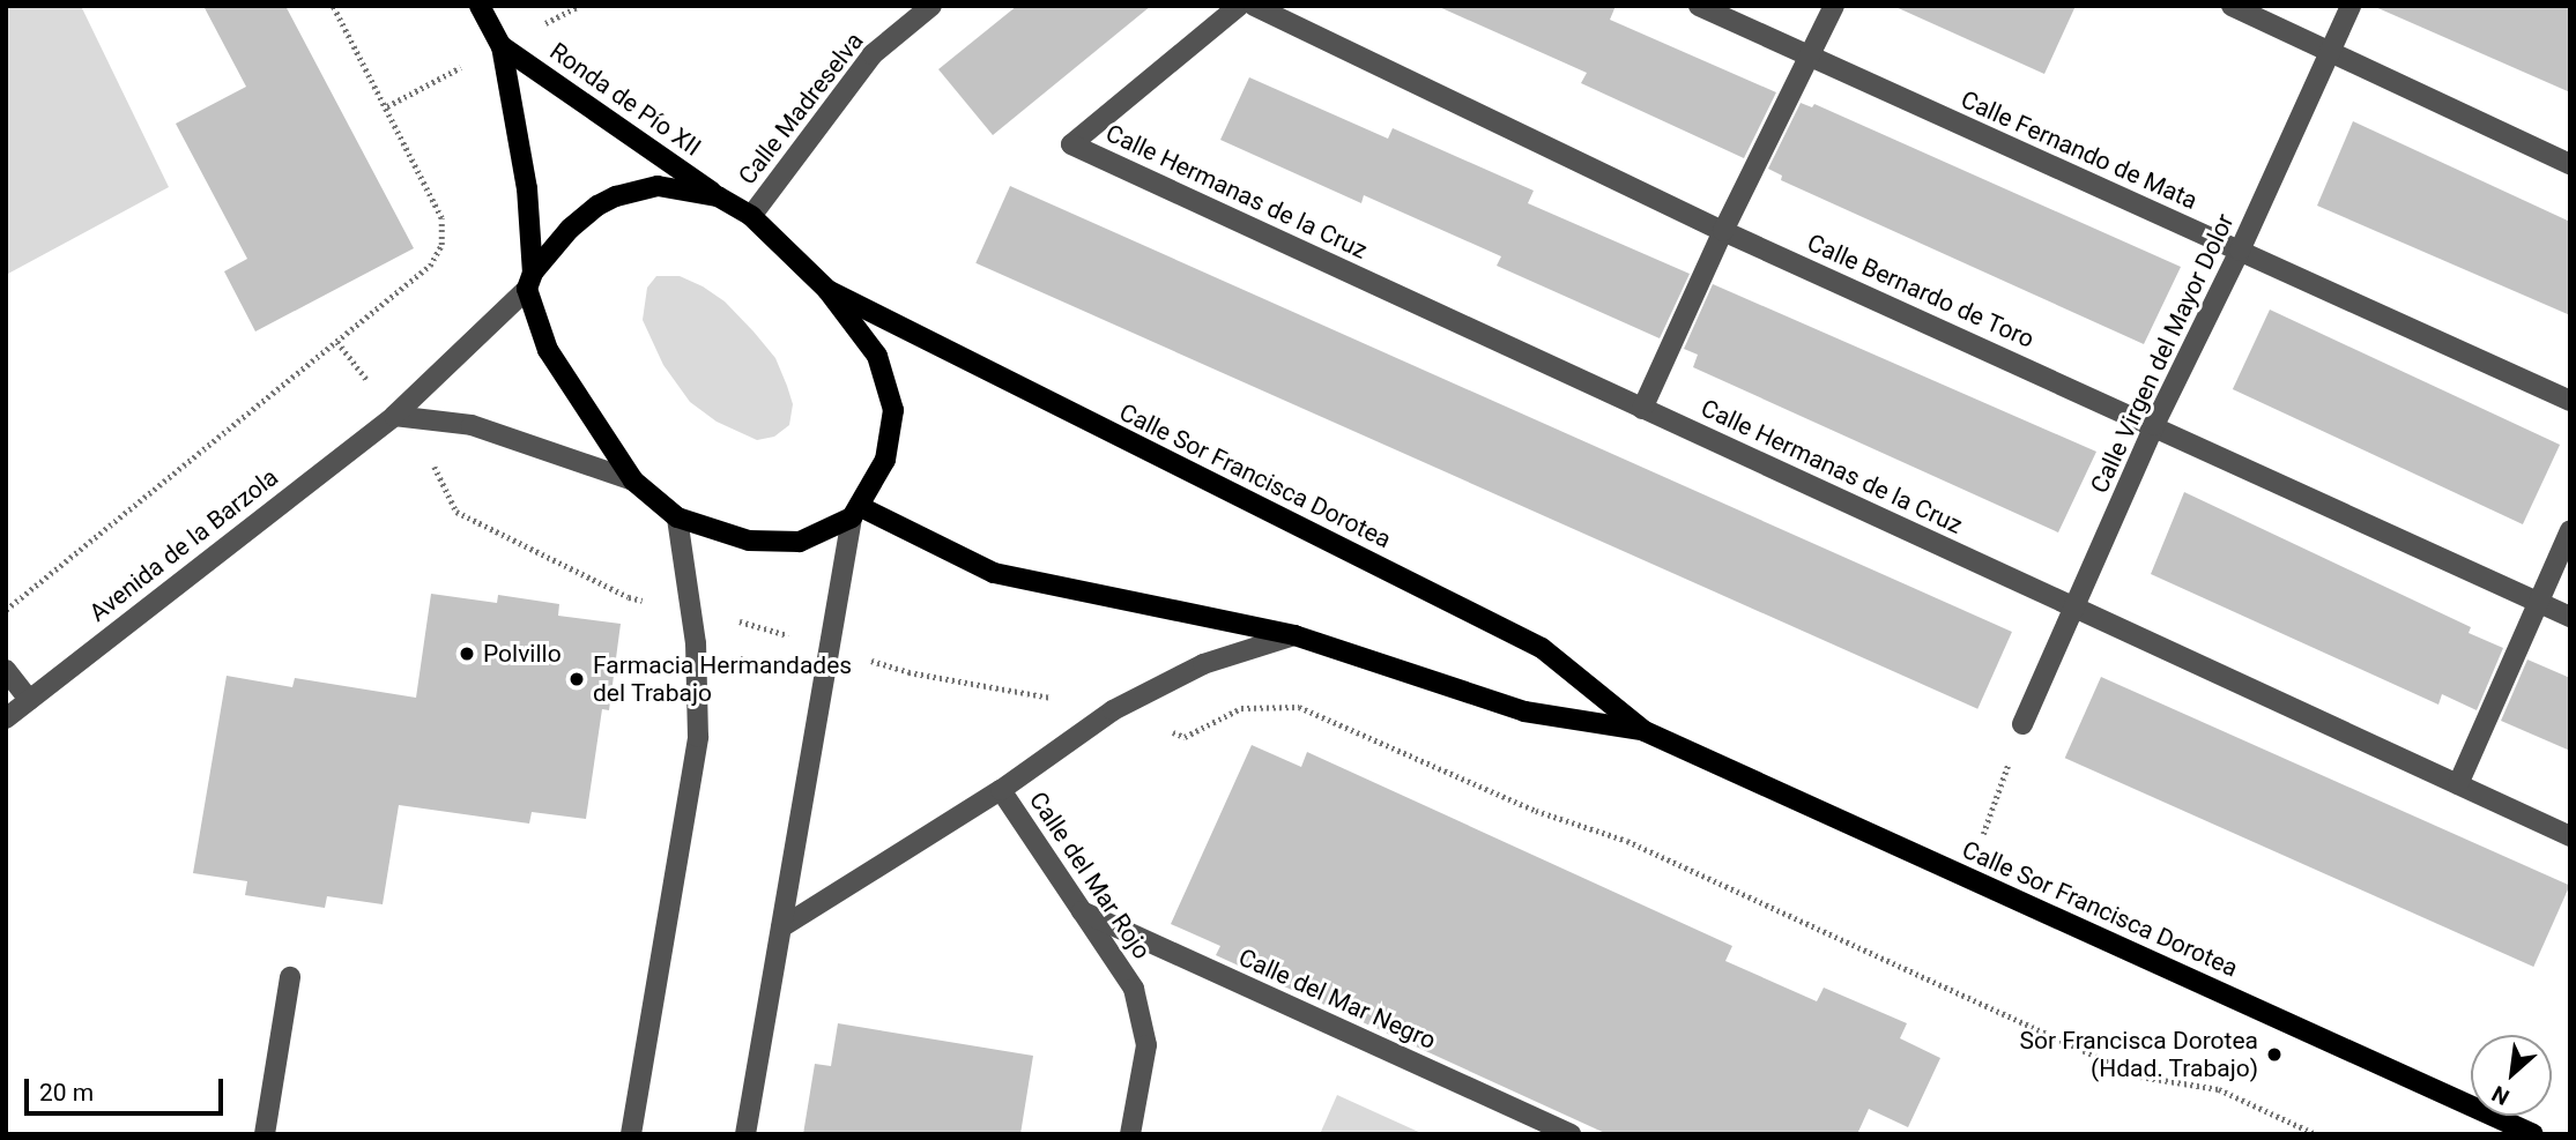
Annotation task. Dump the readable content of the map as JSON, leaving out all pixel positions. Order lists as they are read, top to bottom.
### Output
{
  "streets": {
    "main road": ["Ronda de Pío XII", "Calle Sor Francisca Dorotea"],
    "street": [
      "Calle Madreselva",
      "Calle Fernando de Mata",
      "Calle Hermanas de la Cruz",
      "Calle Bernardo de Toro",
      "Calle Virgen del Mayor Dolor",
      "Avenida de la Barzola",
      "Calle del Mar Rojo",
      "Calle del Mar Negro"
    ]
  },
  "crossings": [
    ["Ronda de Pío XII", "Calle Madreselva"],
    ["Ronda de Pío XII", "Calle Sor Francisca Dorotea"],
    ["Ronda de Pío XII", "Avenida de la Barzola"],
    ["Calle Fernando de Mata", "Calle Virgen del Mayor Dolor"],
    ["Calle Hermanas de la Cruz", "Calle Virgen del Mayor Dolor"],
    ["Calle Bernardo de Toro", "Calle Virgen del Mayor Dolor"],
    ["Calle del Mar Rojo", "Calle del Mar Negro"]
  ],
  "places": ["Polvillo", "Farmacia Hermandades del Trabajo", "Sor Francisca Dorotea (Hdad. Trabajo)"],
  "scale_bar": "20 m",
  "north": "bottom left"
}
